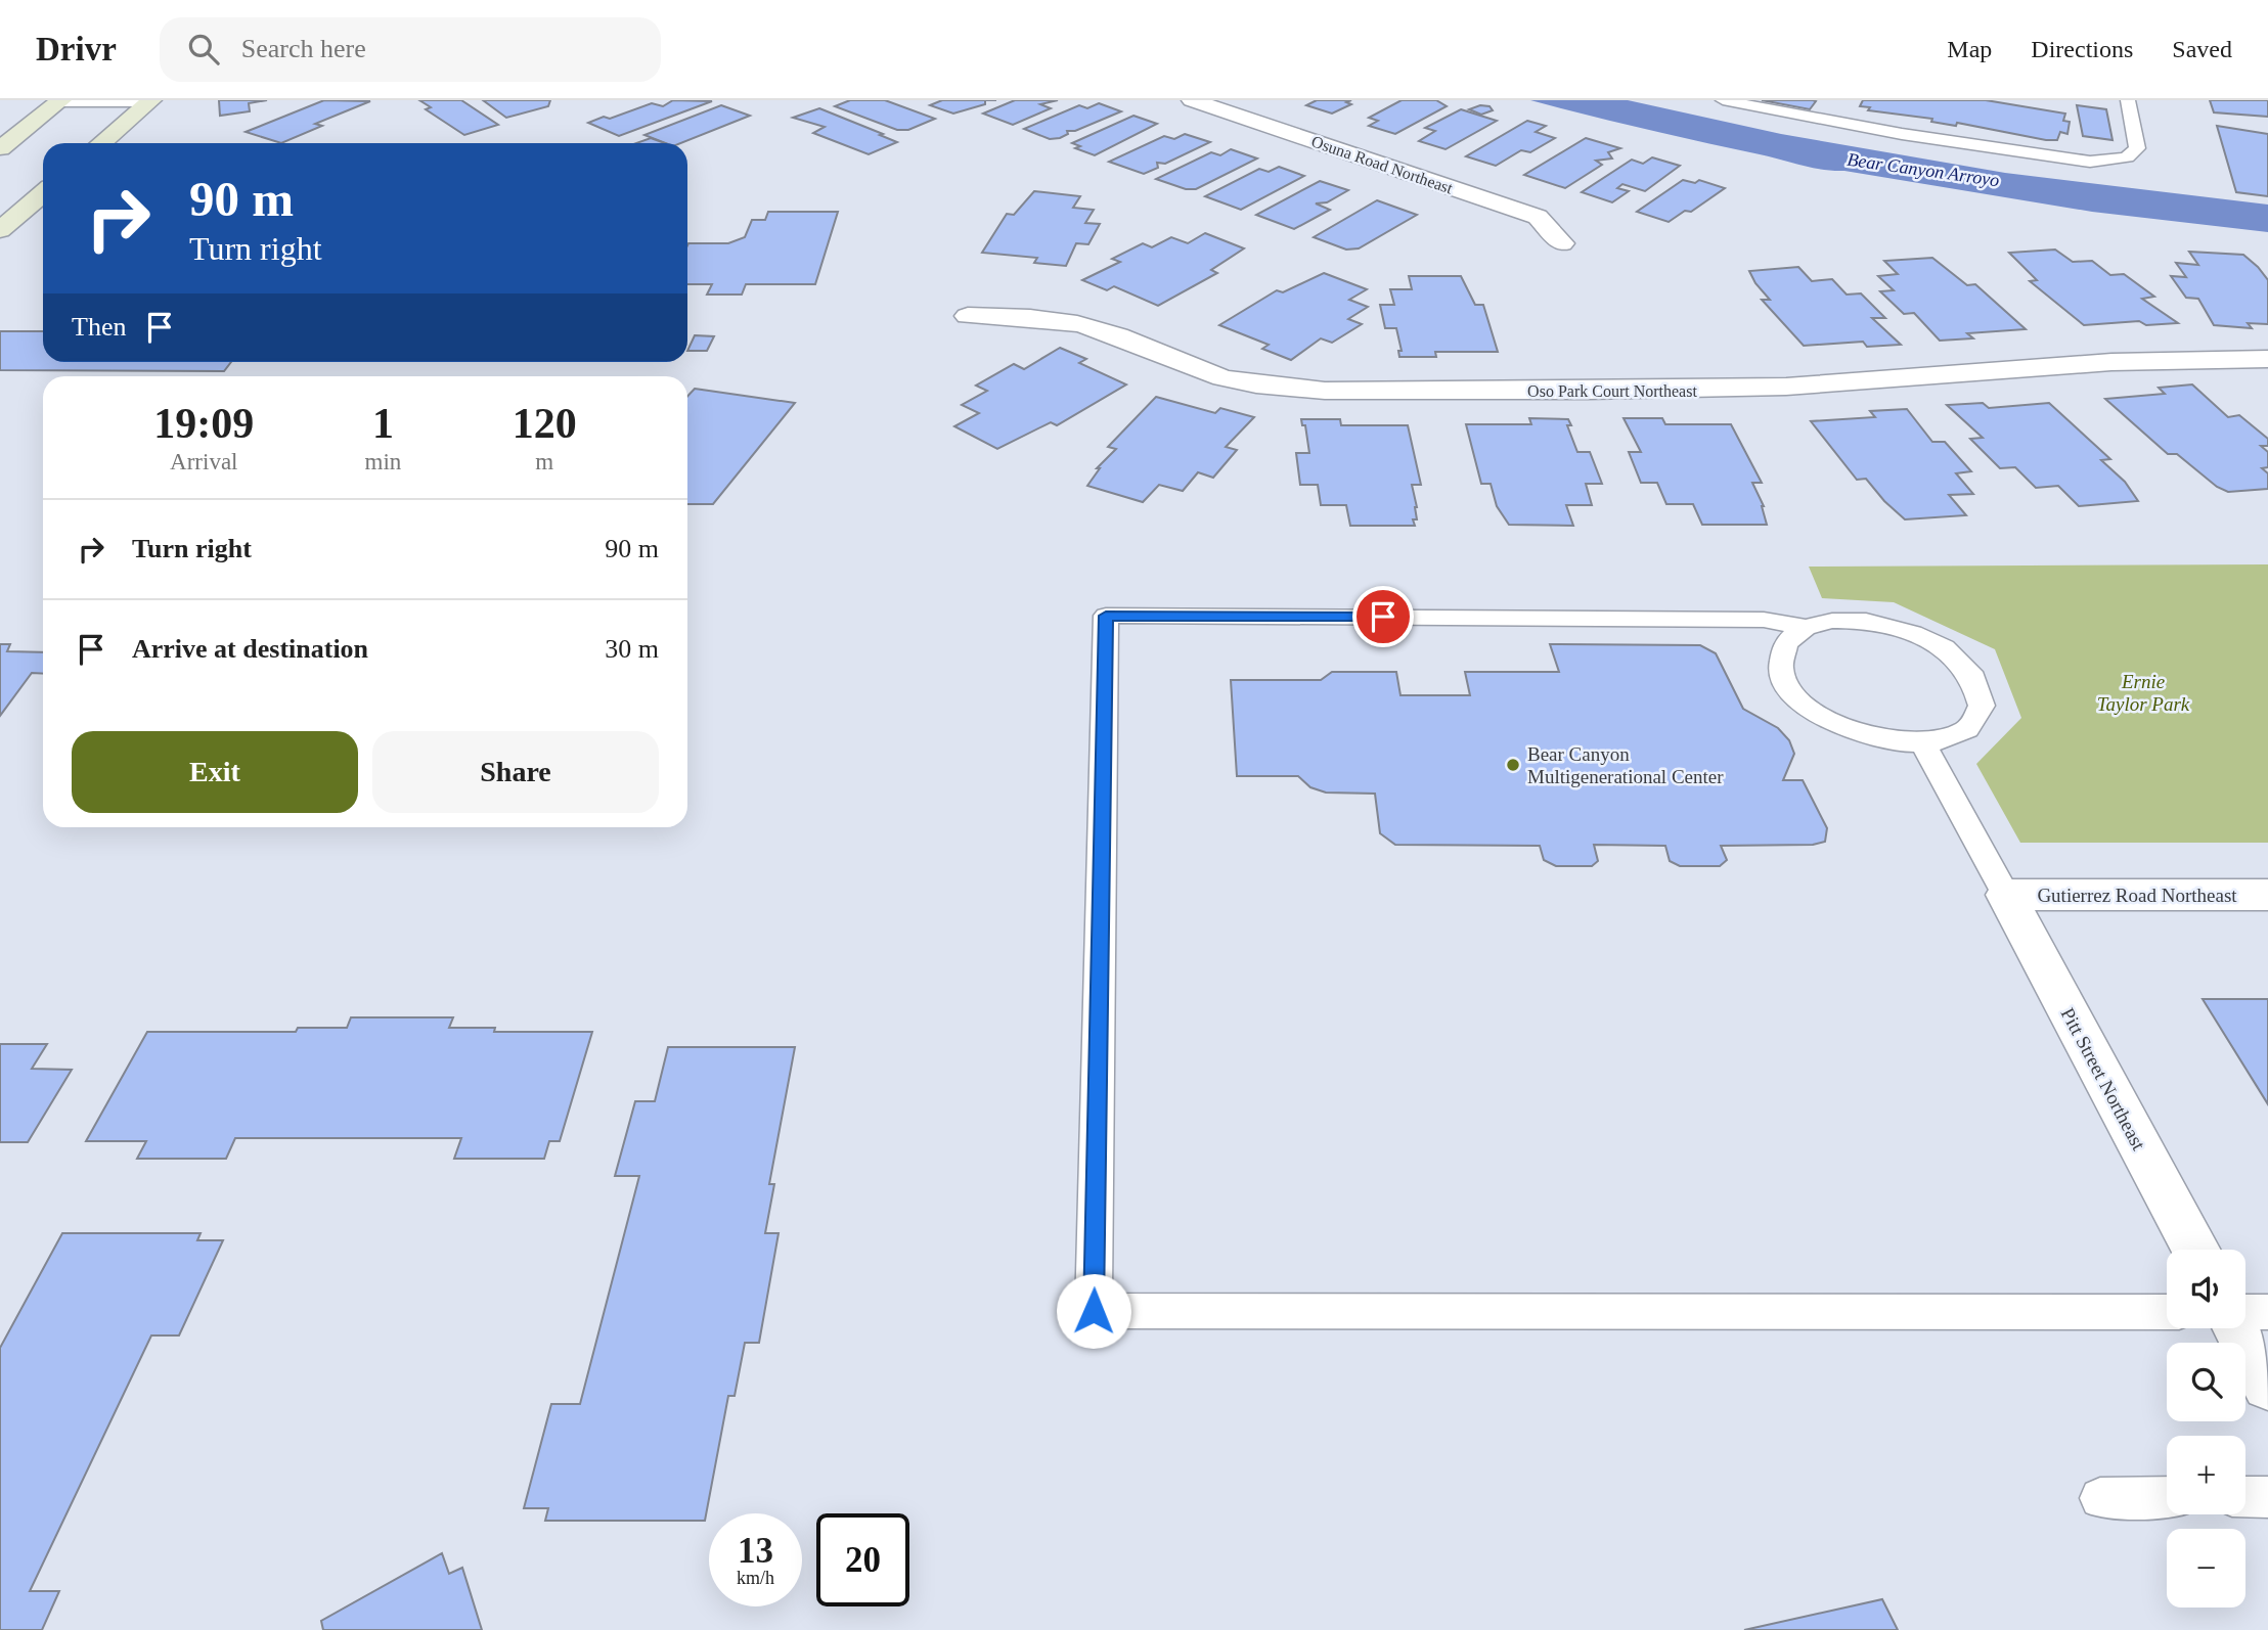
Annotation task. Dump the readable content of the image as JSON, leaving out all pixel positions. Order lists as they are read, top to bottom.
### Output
{
  "streets": {
    "street": [
      "Osuna Road Northeast",
      "Oso Park Court Northeast",
      "Gutierrez Road Northeast",
      "Pitt Street Northeast"
    ]
  },
  "crossings": [
    ["Gutierrez Road Northeast", "Pitt Street Northeast"]
  ],
  "water": ["Bear Canyon Arroyo"],
  "parks": ["Ernie Taylor Park"],
  "places": ["Bear Canyon Multigenerational Center"],
  "page": {
    "header": "Drivr",
    "search": "Search here",
    "nav": ["Map", "Directions", "Saved"],
    "turn": ["90 m", "Turn right"],
    "then": "Then",
    "eta": [
      "19:09",
      "Arrival",
      "1",
      "min",
      "120",
      "m"
    ],
    "list": [
      {
        "name": "Turn right",
        "value": "90 m"
      },
      {
        "name": "Arrive at destination",
        "value": "30 m"
      }
    ],
    "buttons": ["Exit", "Share"],
    "map_buttons": ["+", "−"],
    "speed": "13 km/h",
    "limit": "20"
  }
}
